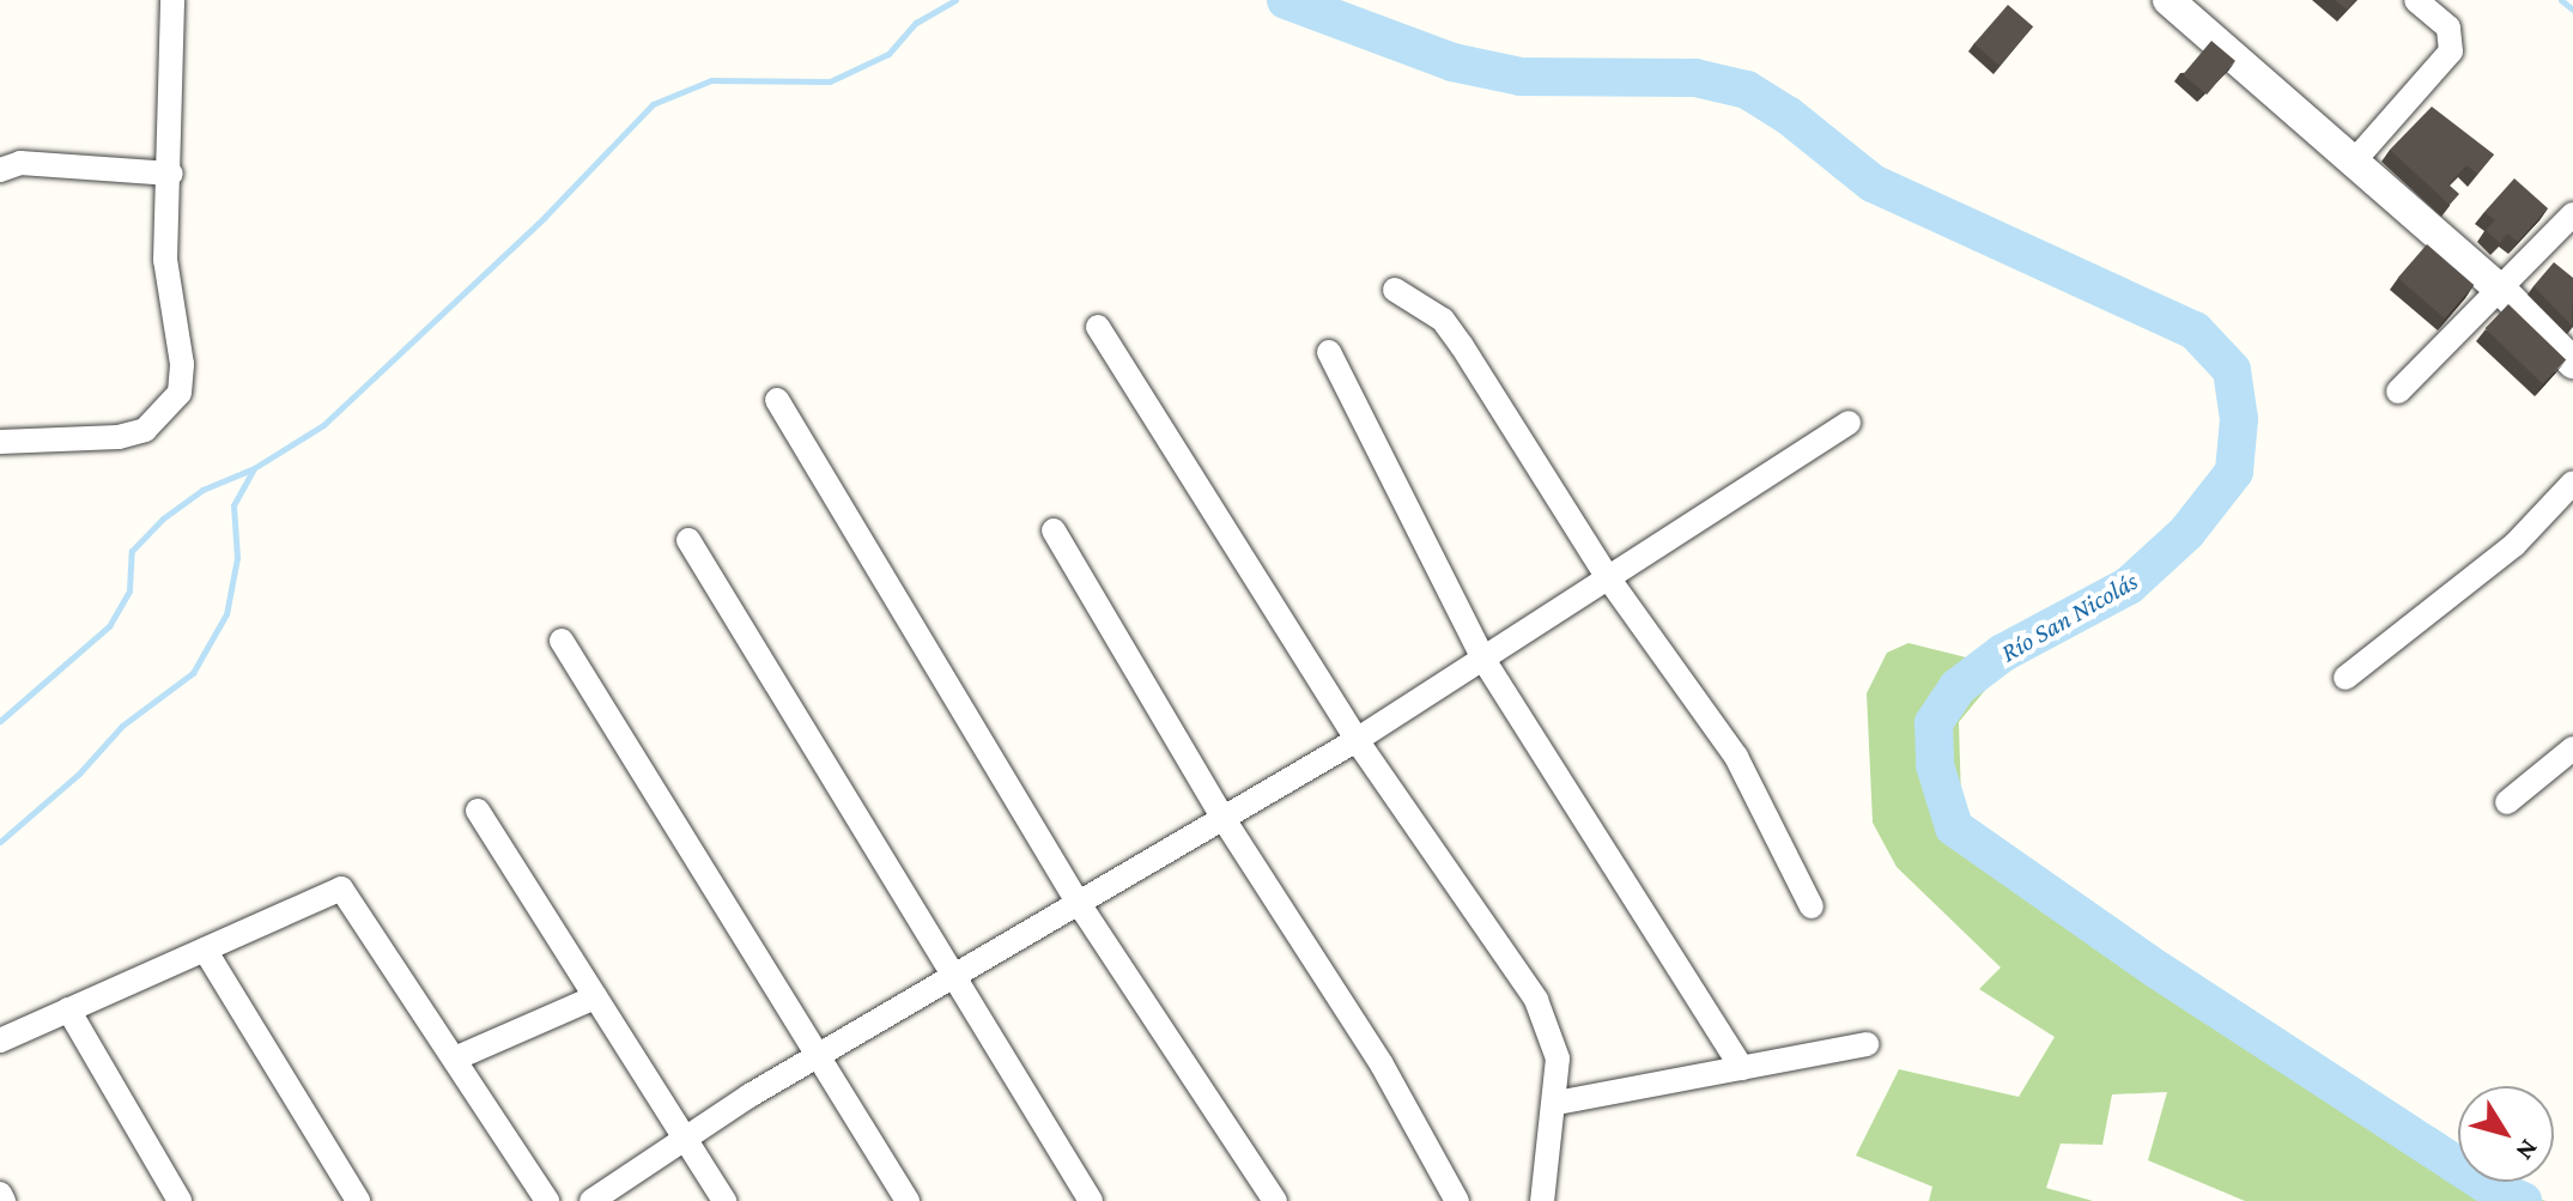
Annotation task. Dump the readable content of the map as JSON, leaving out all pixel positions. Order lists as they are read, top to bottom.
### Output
{
  "water": ["Río San Nicolás"],
  "north": "bottom right"
}
